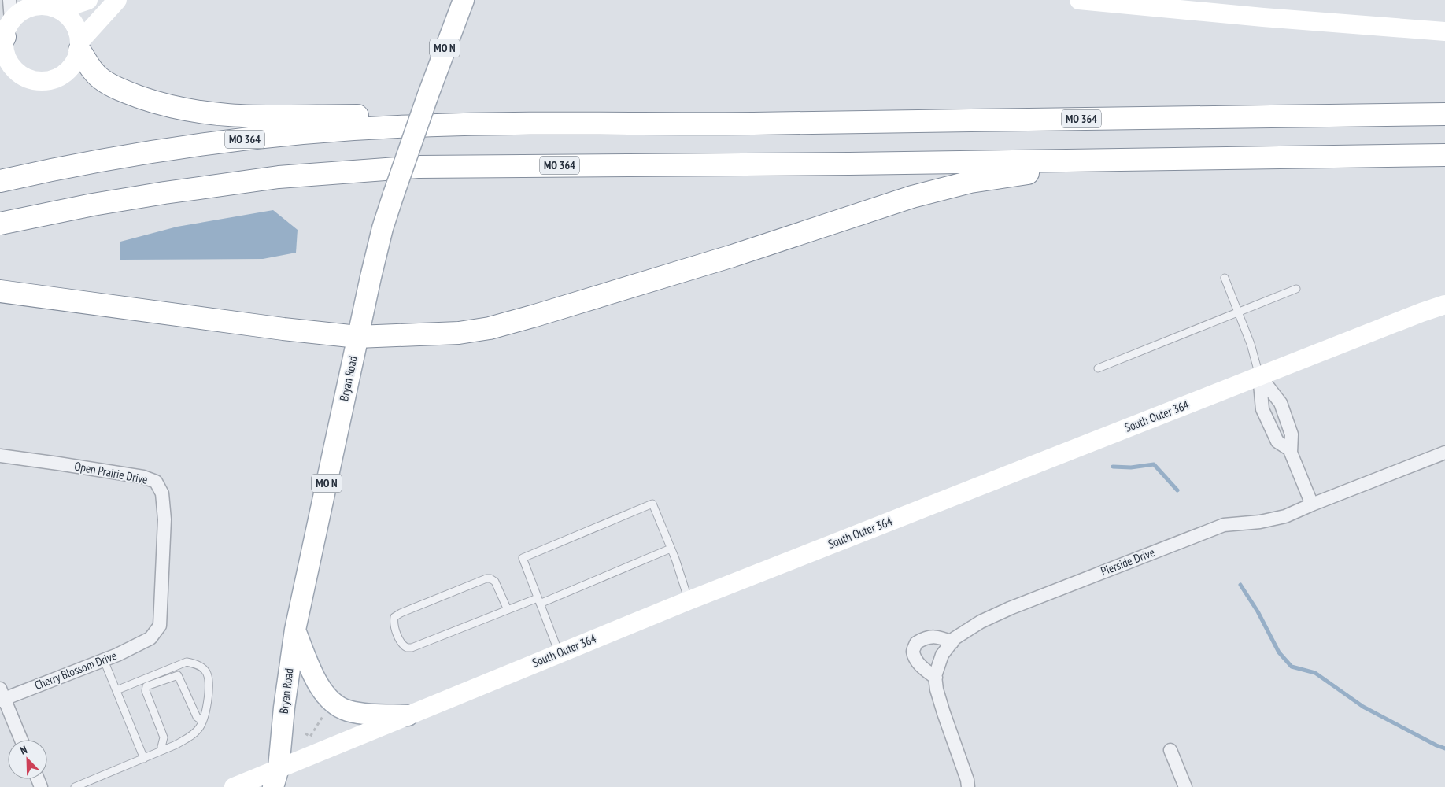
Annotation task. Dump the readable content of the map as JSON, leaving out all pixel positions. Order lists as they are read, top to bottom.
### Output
{
  "streets": {
    "highway": ["MO 364"],
    "main road": ["MO N", "Bryan Road"],
    "street": [
      "South Outer 364",
      "Open Prairie Drive",
      "Pierside Drive",
      "Cherry Blossom Drive"
    ]
  },
  "crossings": [
    ["Bryan Road", "South Outer 364"],
    ["Open Prairie Drive", "Cherry Blossom Drive"]
  ],
  "north": "top left"
}
